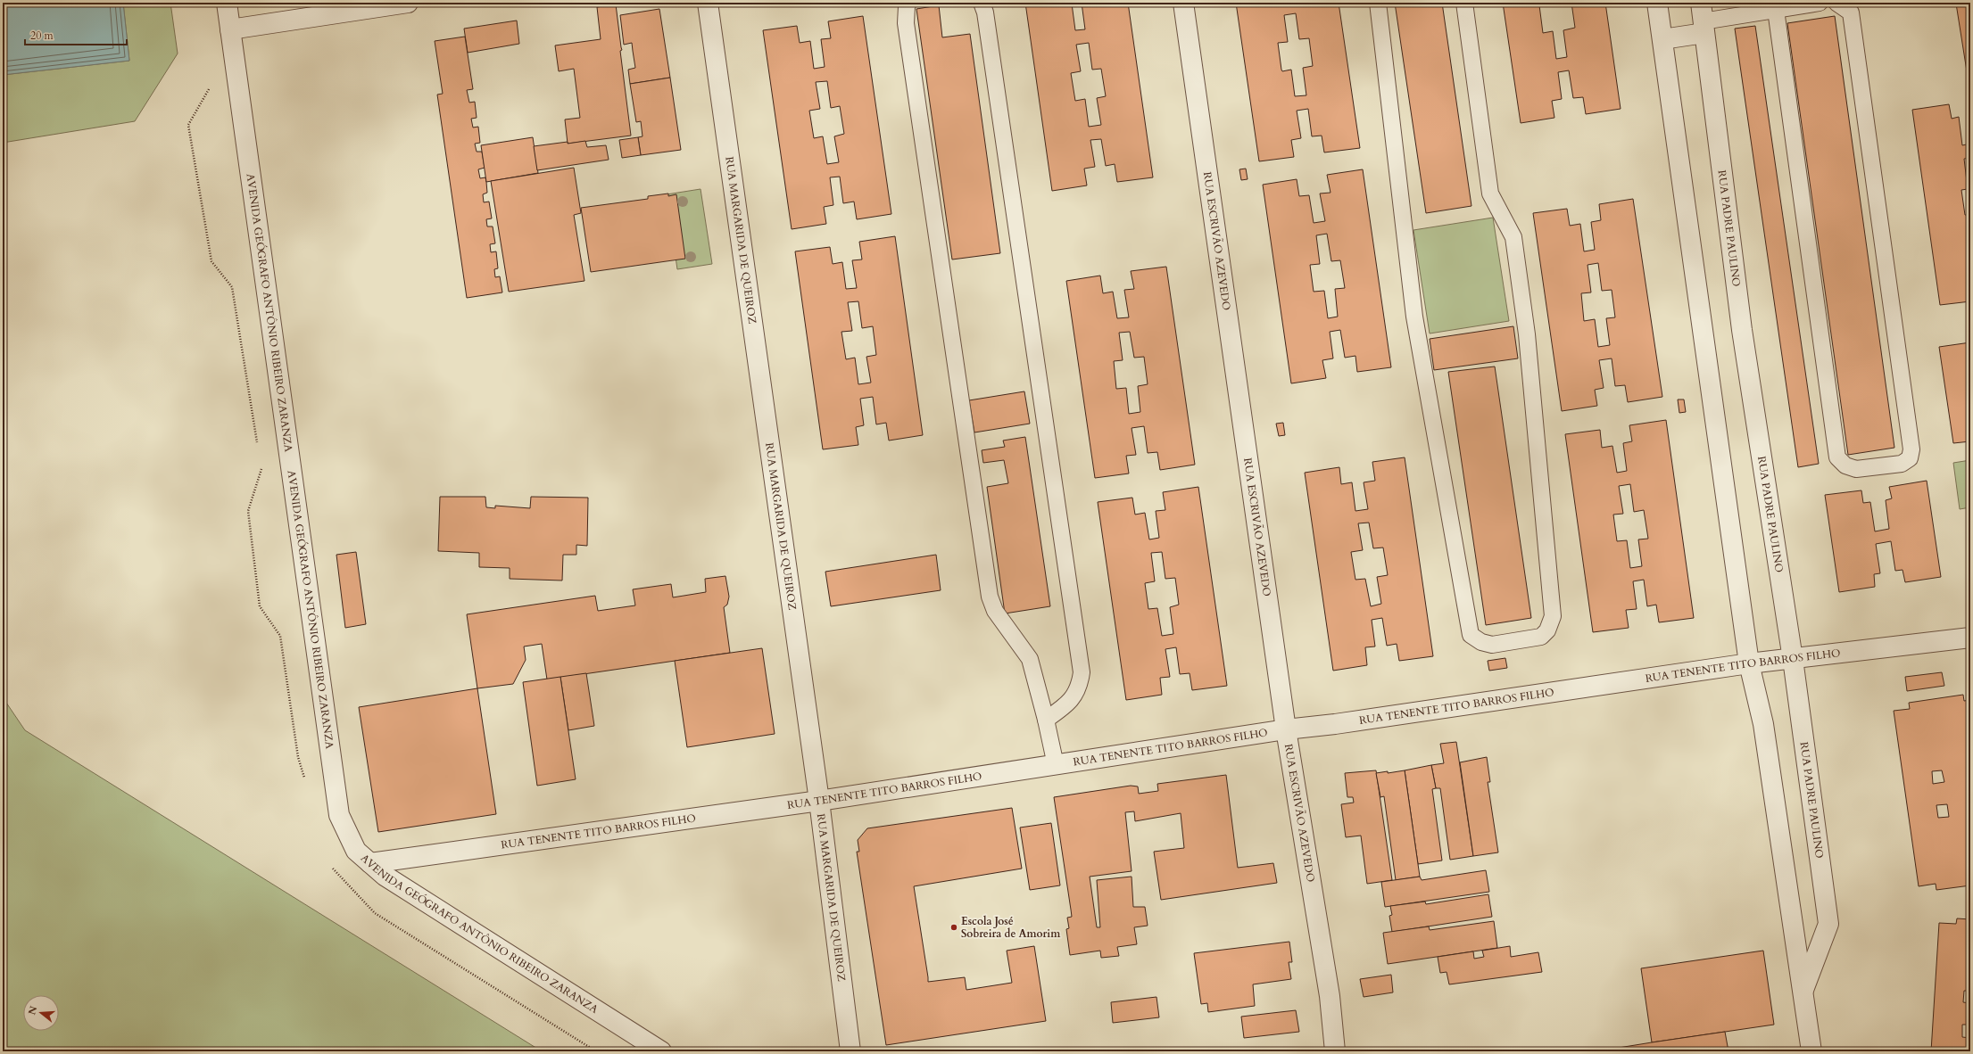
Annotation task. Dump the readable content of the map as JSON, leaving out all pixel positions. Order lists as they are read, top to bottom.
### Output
{
  "streets": {
    "street": [
      "RUA PADRE PAULINO",
      "RUA MARGARIDA DE QUEIROZ",
      "RUA ESCRIVÃO AZEVEDO",
      "AVENIDA GEÓGRAFO ANTÔNIO RIBEIRO ZARANZA",
      "RUA TENENTE TITO BARROS FILHO"
    ]
  },
  "crossings": [
    ["RUA PADRE PAULINO", "RUA TENENTE TITO BARROS FILHO"],
    ["RUA MARGARIDA DE QUEIROZ", "RUA TENENTE TITO BARROS FILHO"],
    ["RUA ESCRIVÃO AZEVEDO", "RUA TENENTE TITO BARROS FILHO"],
    ["AVENIDA GEÓGRAFO ANTÔNIO RIBEIRO ZARANZA", "RUA TENENTE TITO BARROS FILHO"]
  ],
  "places": ["Escola José Sobreira de Amorim"],
  "scale_bar": "20 m",
  "north": "left"
}
